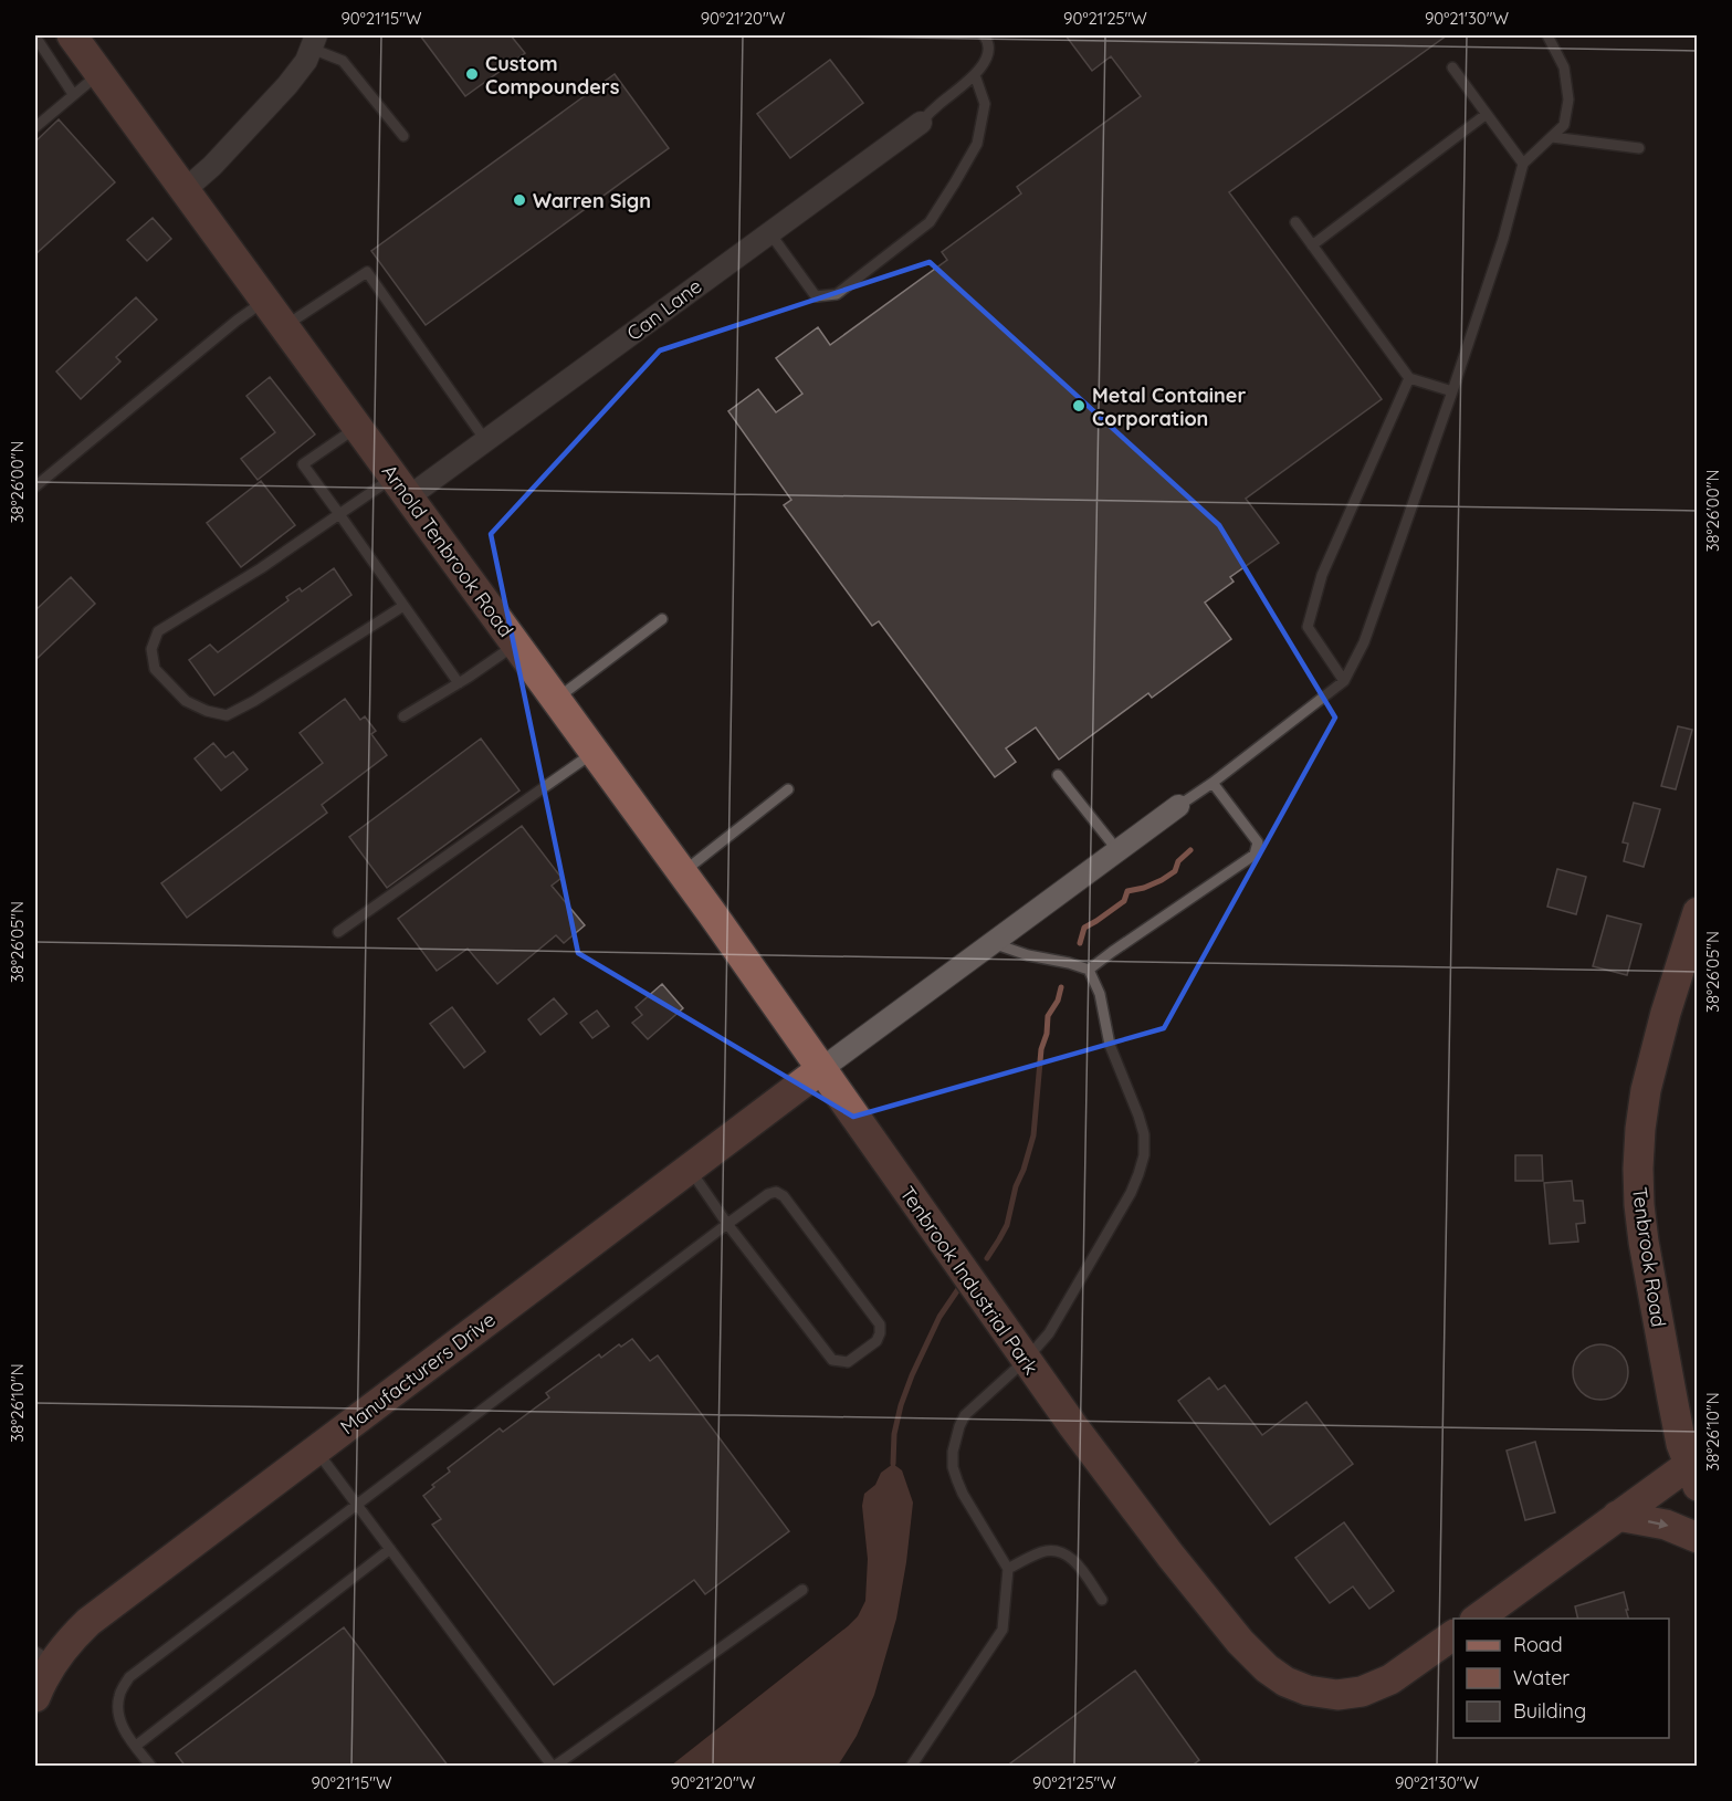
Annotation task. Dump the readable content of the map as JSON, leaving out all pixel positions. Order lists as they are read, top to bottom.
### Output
{
  "streets": {
    "street": [
      "Can Lane",
      "Arnold Tenbrook Road",
      "Tenbrook Road",
      "Tenbrook Industrial Park",
      "Manufacturers Drive"
    ]
  },
  "crossings": [
    ["Can Lane", "Arnold Tenbrook Road"],
    ["Arnold Tenbrook Road", "Tenbrook Industrial Park"],
    ["Arnold Tenbrook Road", "Manufacturers Drive"],
    ["Tenbrook Industrial Park", "Manufacturers Drive"]
  ],
  "places": ["Custom Compounders", "Warren Sign", "Metal Container Corporation"],
  "legend": ["Road", "Water", "Building"],
  "coordinates": [
    "90°21'15\"W",
    "90°21'20\"W",
    "90°21'25\"W",
    "90°21'30\"W",
    "38°26'00\"N",
    "38°26'05\"N",
    "38°26'10\"N"
  ]
}
